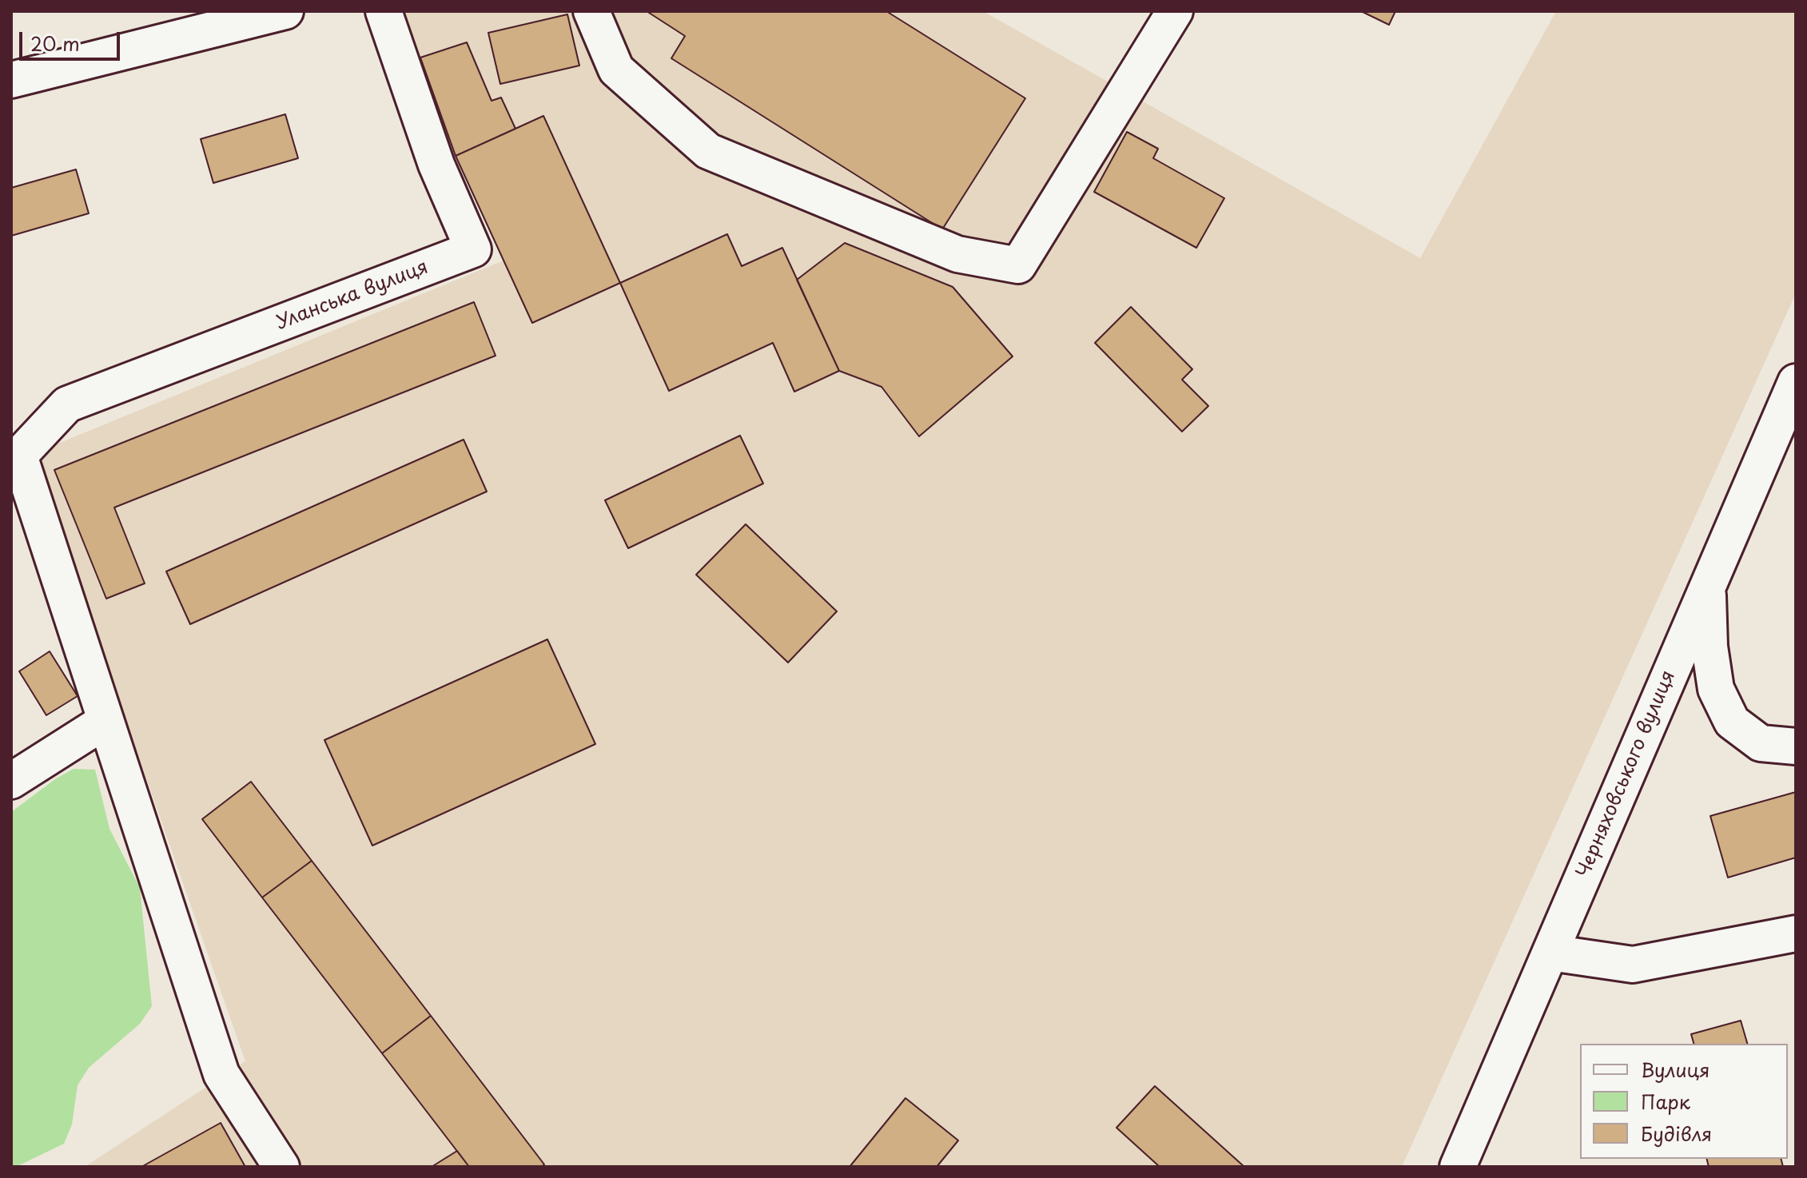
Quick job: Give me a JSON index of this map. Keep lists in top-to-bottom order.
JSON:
{
  "streets": {
    "street": ["Уланська вулиця", "Черняховського вулиця"]
  },
  "legend": ["Вулиця", "Парк", "Будівля"],
  "scale_bar": "20 m"
}
